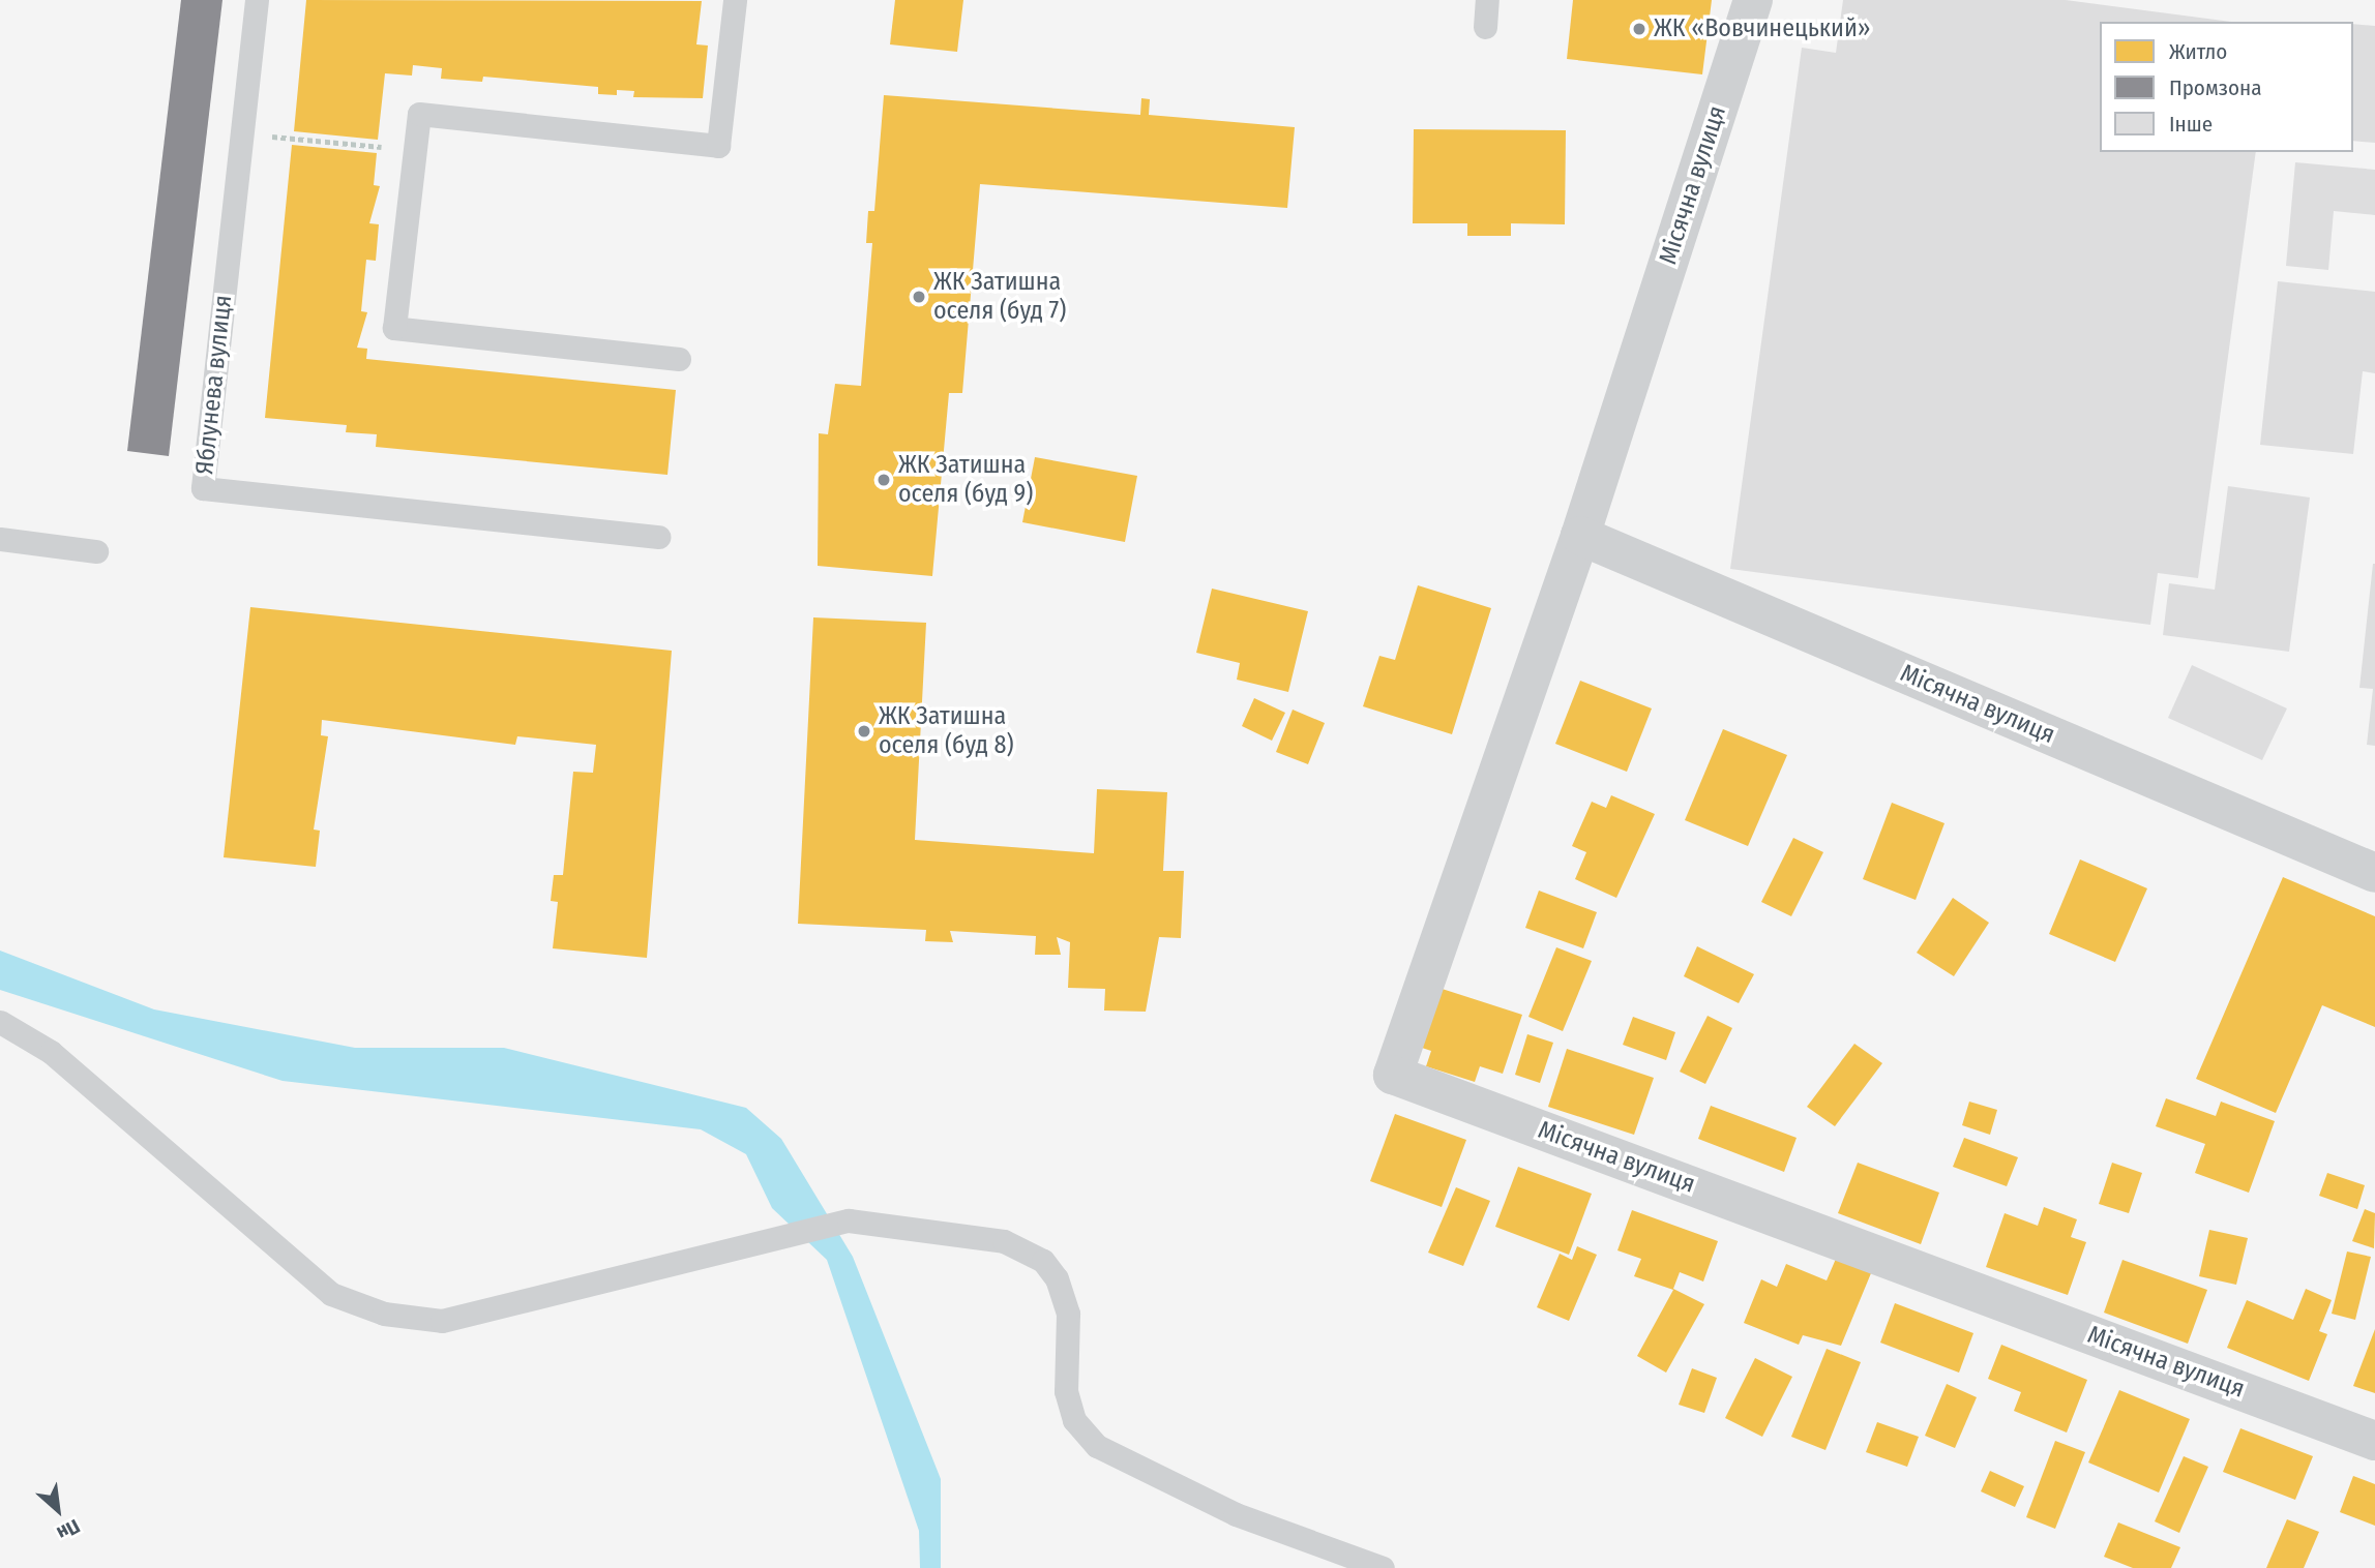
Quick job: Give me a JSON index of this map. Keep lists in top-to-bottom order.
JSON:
{
  "streets": {
    "street": ["Місячна вулиця"],
    "lane": ["Яблунева вулиця"]
  },
  "places": [
    "ЖК «Вовчинецький»",
    "ЖК Затишна оселя (буд 7)",
    "ЖК Затишна оселя (буд 9)",
    "ЖК Затишна оселя (буд 8)"
  ],
  "legend": ["Житло", "Промзона", "Інше"],
  "north": "bottom right"
}
